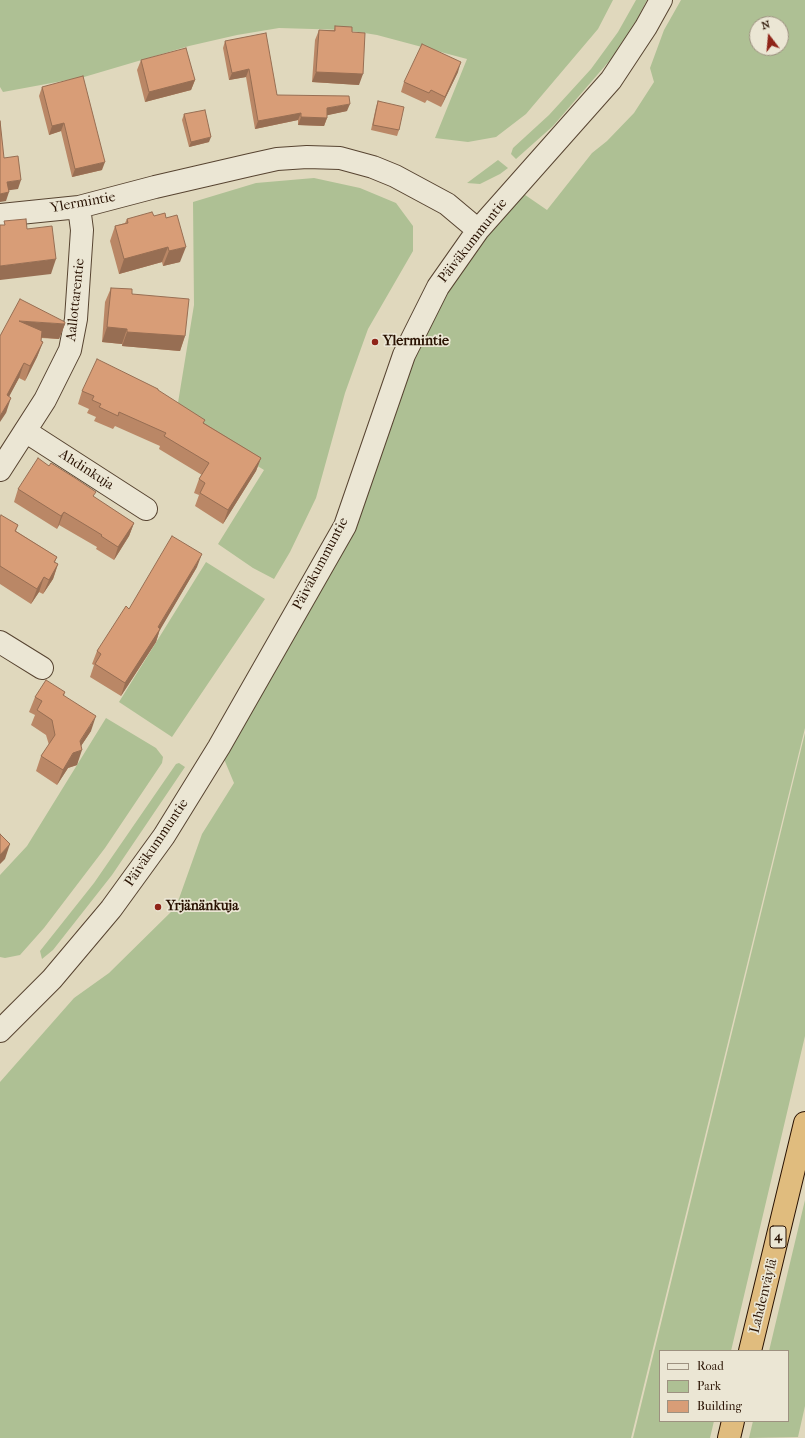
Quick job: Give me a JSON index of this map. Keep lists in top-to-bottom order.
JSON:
{
  "streets": {
    "highway": ["4", "Lahdenväylä"],
    "street": [
      "Ylermintie",
      "Päiväkummuntie",
      "Aallottarentie",
      "Ahdinkuja"
    ]
  },
  "crossings": [
    ["Ylermintie", "Päiväkummuntie"],
    ["Ylermintie", "Aallottarentie"],
    ["Aallottarentie", "Ahdinkuja"]
  ],
  "places": ["Ylermintie", "Yrjänänkuja"],
  "legend": ["Road", "Park", "Building"],
  "north": "top"
}
